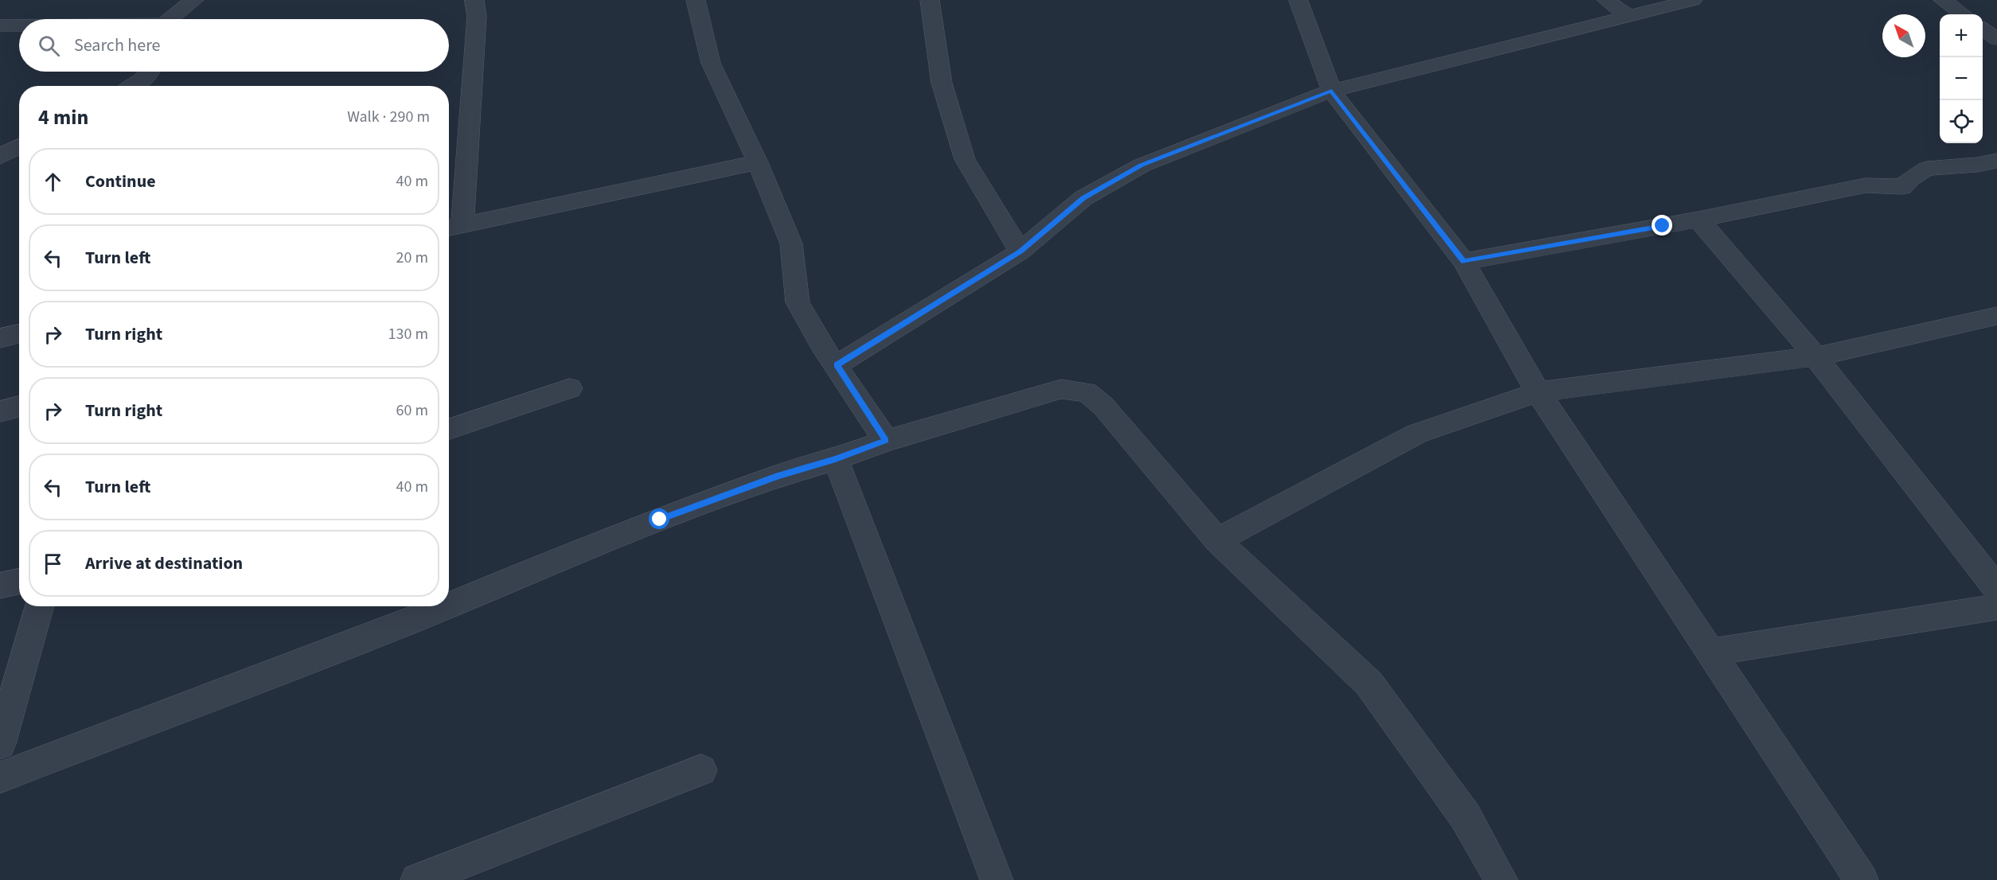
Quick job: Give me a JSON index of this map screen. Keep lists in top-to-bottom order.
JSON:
{
  "north": "top left",
  "page": {
    "map_buttons": ["+", "−"],
    "search": "Search here",
    "heading": ["4 min", "Walk · 290 m"],
    "list": [
      ["Continue", "40 m"],
      ["Turn left", "20 m"],
      ["Turn right", "130 m"],
      ["Turn right", "60 m"],
      ["Turn left", "40 m"],
      "Arrive at destination"
    ]
  }
}
